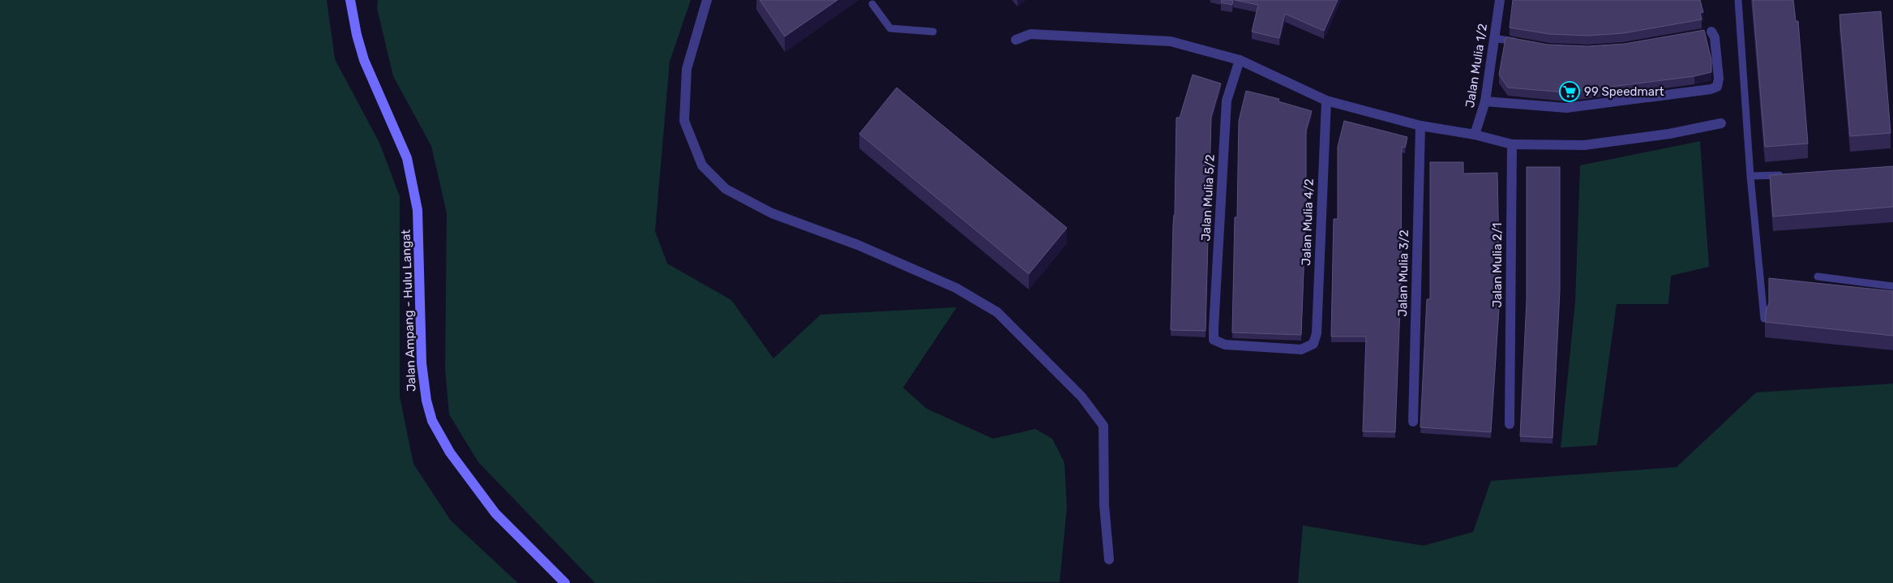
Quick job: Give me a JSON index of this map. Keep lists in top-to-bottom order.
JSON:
{
  "streets": {
    "street": [
      "Jalan Mulia 1/2",
      "Jalan Mulia 5/2",
      "Jalan Mulia 4/2",
      "Jalan Mulia 2/1",
      "Jalan Mulia 3/2",
      "Jalan Ampang - Hulu Langat"
    ]
  },
  "crossings": [
    ["Jalan Mulia 5/2", "Jalan Mulia 4/2"]
  ],
  "places": {
    "supermarket": ["99 Speedmart"]
  }
}
